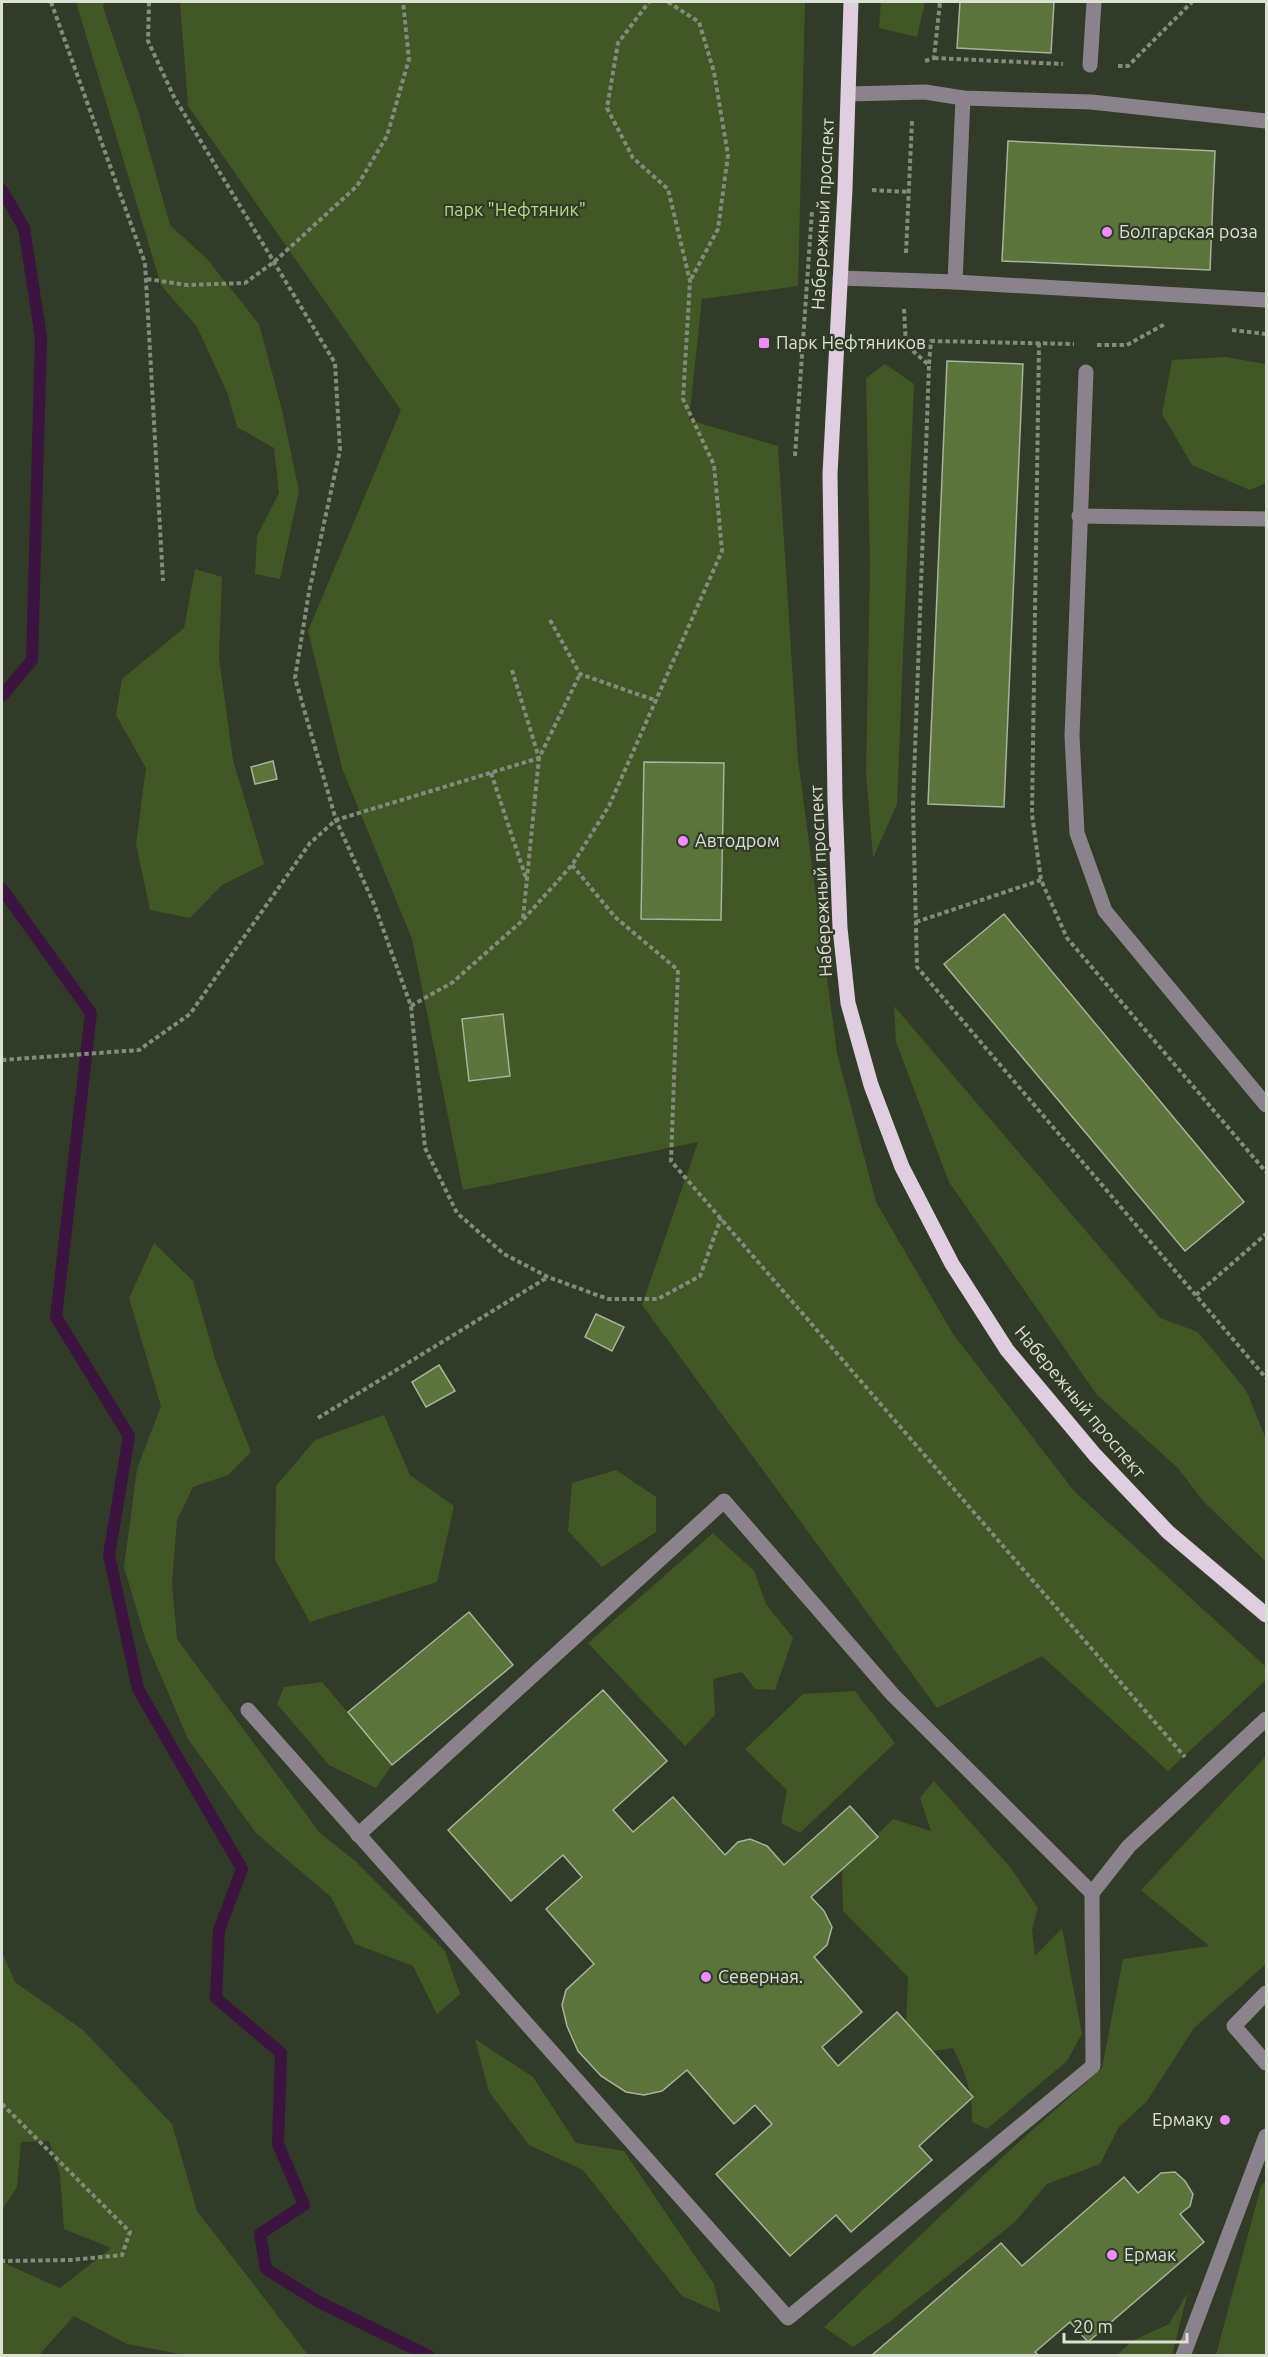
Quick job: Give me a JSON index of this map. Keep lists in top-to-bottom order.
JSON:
{
  "streets": {
    "main road": ["Набережный проспект"]
  },
  "parks": ["парк \"Нефтяник\""],
  "places": {
    "other": [
      "Болгарская роза",
      "Автодром",
      "Северная.",
      "Ермаку",
      "Ермак"
    ],
    "transit": ["Парк Нефтяников"]
  },
  "scale_bar": "20 m"
}
